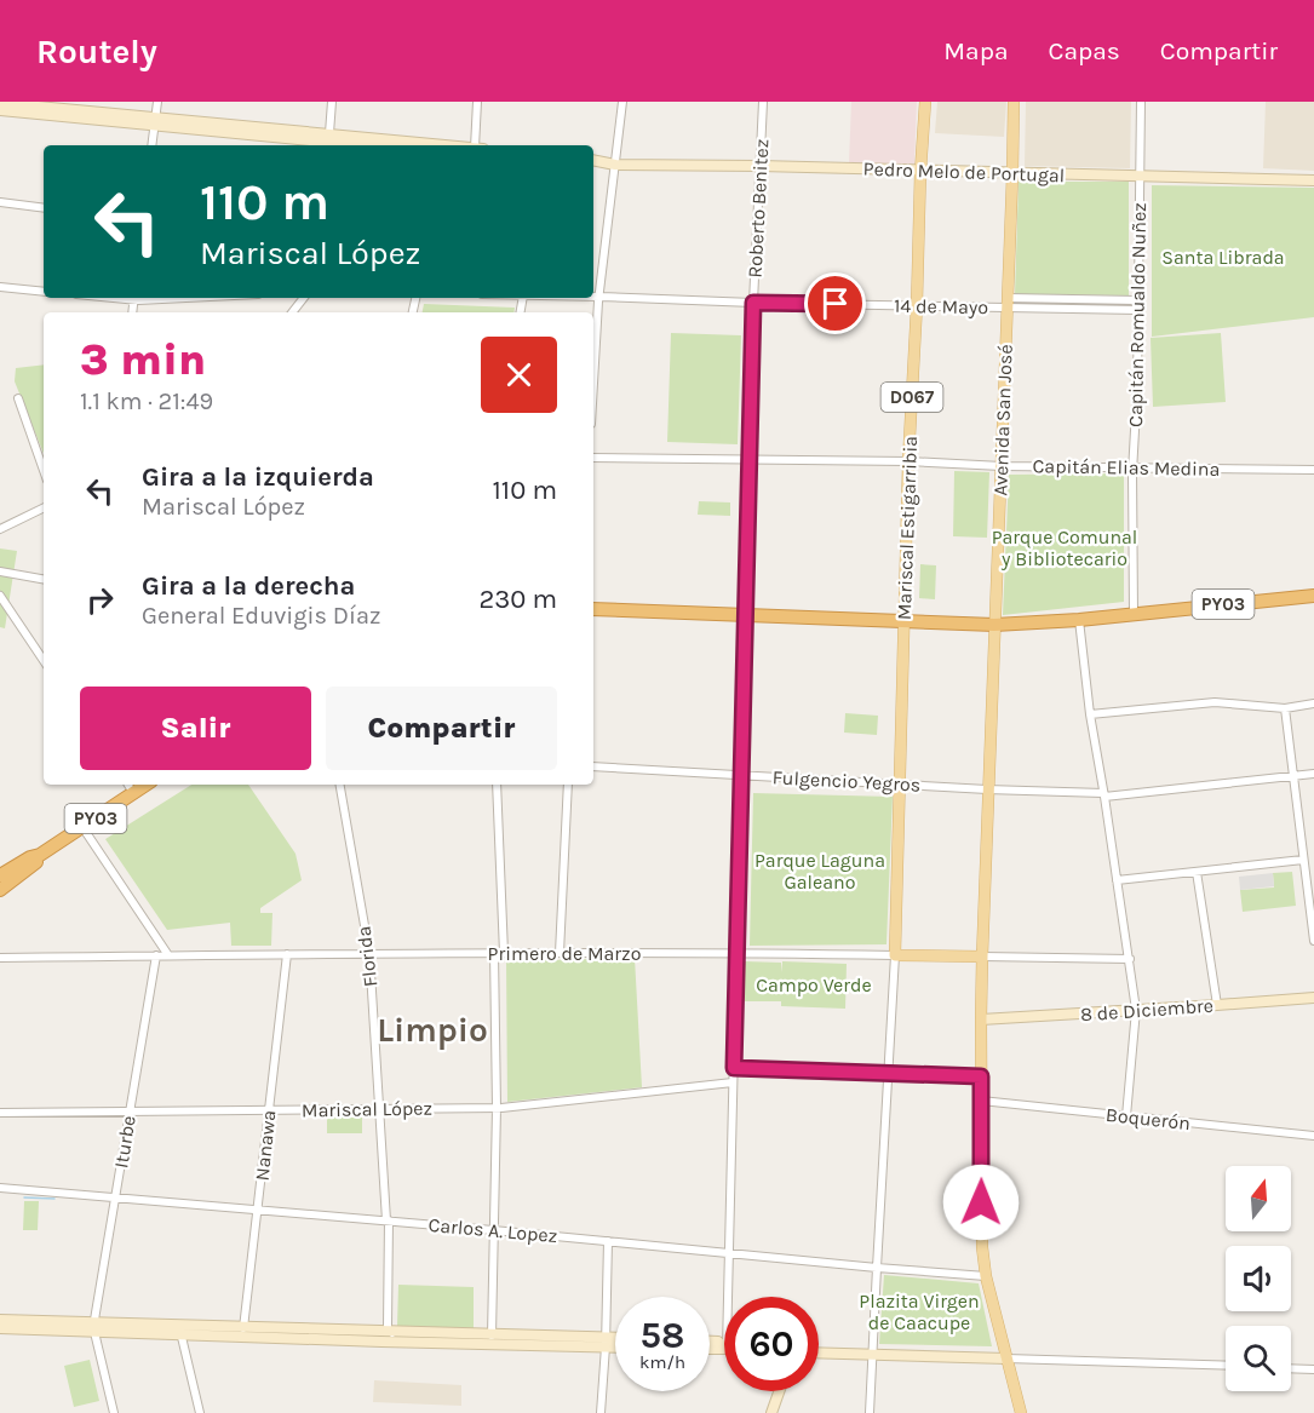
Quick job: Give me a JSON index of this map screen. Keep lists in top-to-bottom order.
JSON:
{
  "streets": {
    "highway": ["PY03"],
    "main road": [
      "D067",
      "Avenida San José",
      "Mariscal Estigarribia",
      "Primero de Marzo"
    ],
    "street": [
      "Pedro Melo de Portugal",
      "Roberto Benitez",
      "14 de Mayo",
      "Capitán Romualdo Nuñez",
      "Capitán Elias Medina",
      "Fulgencio Yegros",
      "Florida",
      "8 de Diciembre",
      "Mariscal López",
      "Boquerón",
      "Iturbe",
      "Nanawa",
      "Carlos A. Lopez"
    ]
  },
  "crossings": [
    ["Pedro Melo de Portugal", "Roberto Benitez"],
    ["Pedro Melo de Portugal", "Capitán Romualdo Nuñez"],
    ["Pedro Melo de Portugal", "Avenida San José"],
    ["Pedro Melo de Portugal", "Mariscal Estigarribia"],
    ["Roberto Benitez", "14 de Mayo"],
    ["Roberto Benitez", "Capitán Elias Medina"],
    ["Roberto Benitez", "PY03"],
    ["Roberto Benitez", "Fulgencio Yegros"],
    ["Roberto Benitez", "Primero de Marzo"],
    ["Roberto Benitez", "Mariscal López"],
    ["Roberto Benitez", "Carlos A. Lopez"],
    ["14 de Mayo", "Capitán Romualdo Nuñez"],
    ["14 de Mayo", "Avenida San José"],
    ["14 de Mayo", "Mariscal Estigarribia"],
    ["Capitán Romualdo Nuñez", "Capitán Elias Medina"],
    ["Capitán Romualdo Nuñez", "PY03"],
    ["Avenida San José", "Capitán Elias Medina"],
    ["Avenida San José", "PY03"],
    ["Avenida San José", "Fulgencio Yegros"],
    ["Avenida San José", "Primero de Marzo"],
    ["Avenida San José", "8 de Diciembre"],
    ["Avenida San José", "Boquerón"],
    ["Avenida San José", "Carlos A. Lopez"],
    ["Capitán Elias Medina", "Mariscal Estigarribia"],
    ["Mariscal Estigarribia", "PY03"],
    ["Mariscal Estigarribia", "Fulgencio Yegros"],
    ["Mariscal Estigarribia", "Primero de Marzo"],
    ["Primero de Marzo", "Florida"],
    ["Primero de Marzo", "Iturbe"],
    ["Primero de Marzo", "Nanawa"],
    ["Florida", "Mariscal López"],
    ["Florida", "Carlos A. Lopez"],
    ["Mariscal López", "Iturbe"],
    ["Mariscal López", "Nanawa"],
    ["Iturbe", "Carlos A. Lopez"],
    ["Nanawa", "Carlos A. Lopez"]
  ],
  "districts": ["Limpio"],
  "parks": [
    "Santa Librada",
    "Parque Comunal y Bibliotecario",
    "Parque Laguna Galeano",
    "Campo Verde",
    "Plazita Virgen de Caacupe"
  ],
  "north": "top",
  "page": {
    "header": "Routely",
    "nav": ["Mapa", "Capas", "Compartir"],
    "turn": ["110 m", "Mariscal López"],
    "heading": ["3 min", "1.1 km · 21:49"],
    "list": [
      {
        "name": "Gira a la izquierda",
        "note": "Mariscal López",
        "value": "110 m"
      },
      {
        "name": "Gira a la derecha",
        "note": "General Eduvigis Díaz",
        "value": "230 m"
      }
    ],
    "buttons": ["Salir", "Compartir"],
    "speed": "58 km/h",
    "limit": "60"
  }
}
